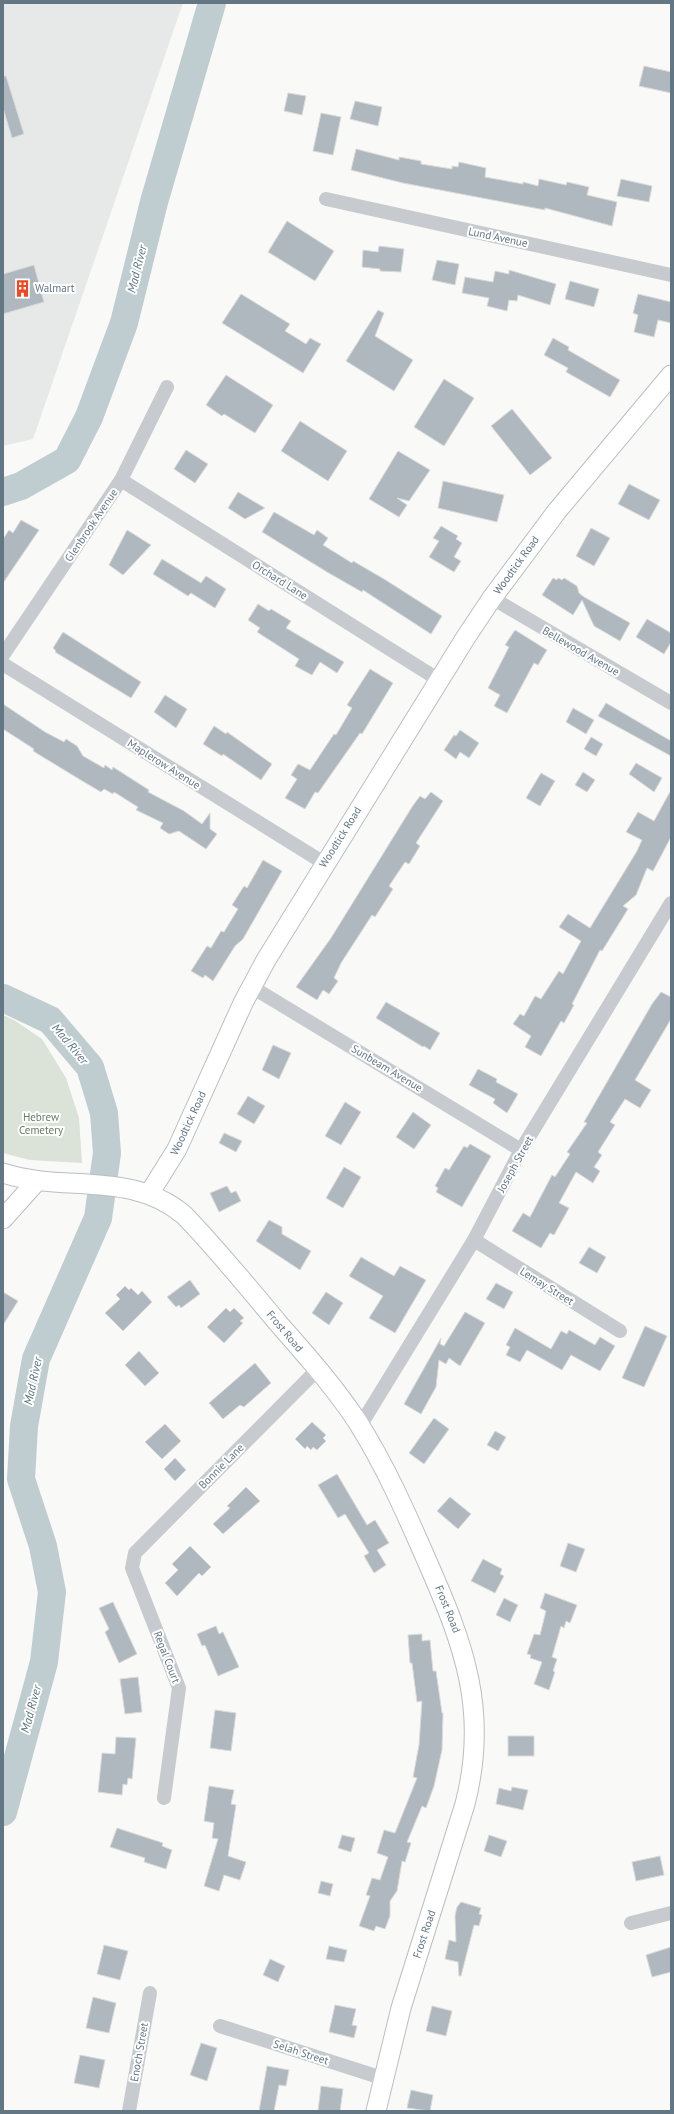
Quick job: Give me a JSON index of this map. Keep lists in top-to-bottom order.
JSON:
{
  "streets": {
    "main road": ["Woodtick Road", "Frost Road"],
    "street": [
      "Lund Avenue",
      "Glenbrook Avenue",
      "Orchard Lane",
      "Bellewood Avenue",
      "Maplerow Avenue",
      "Sunbeam Avenue",
      "Joseph Street",
      "Lemay Street",
      "Bonnie Lane",
      "Regal Court",
      "Enoch Street",
      "Selah Street"
    ]
  },
  "crossings": [
    ["Glenbrook Avenue", "Orchard Lane"],
    ["Woodtick Road", "Orchard Lane"],
    ["Woodtick Road", "Bellewood Avenue"],
    ["Woodtick Road", "Maplerow Avenue"],
    ["Woodtick Road", "Sunbeam Avenue"],
    ["Woodtick Road", "Frost Road"],
    ["Sunbeam Avenue", "Joseph Street"],
    ["Joseph Street", "Lemay Street"],
    ["Joseph Street", "Frost Road"],
    ["Frost Road", "Bonnie Lane"],
    ["Frost Road", "Selah Street"],
    ["Bonnie Lane", "Regal Court"]
  ],
  "water": ["Mad River"],
  "parks": ["Hebrew Cemetery"],
  "places": {
    "building": ["Walmart"]
  }
}
